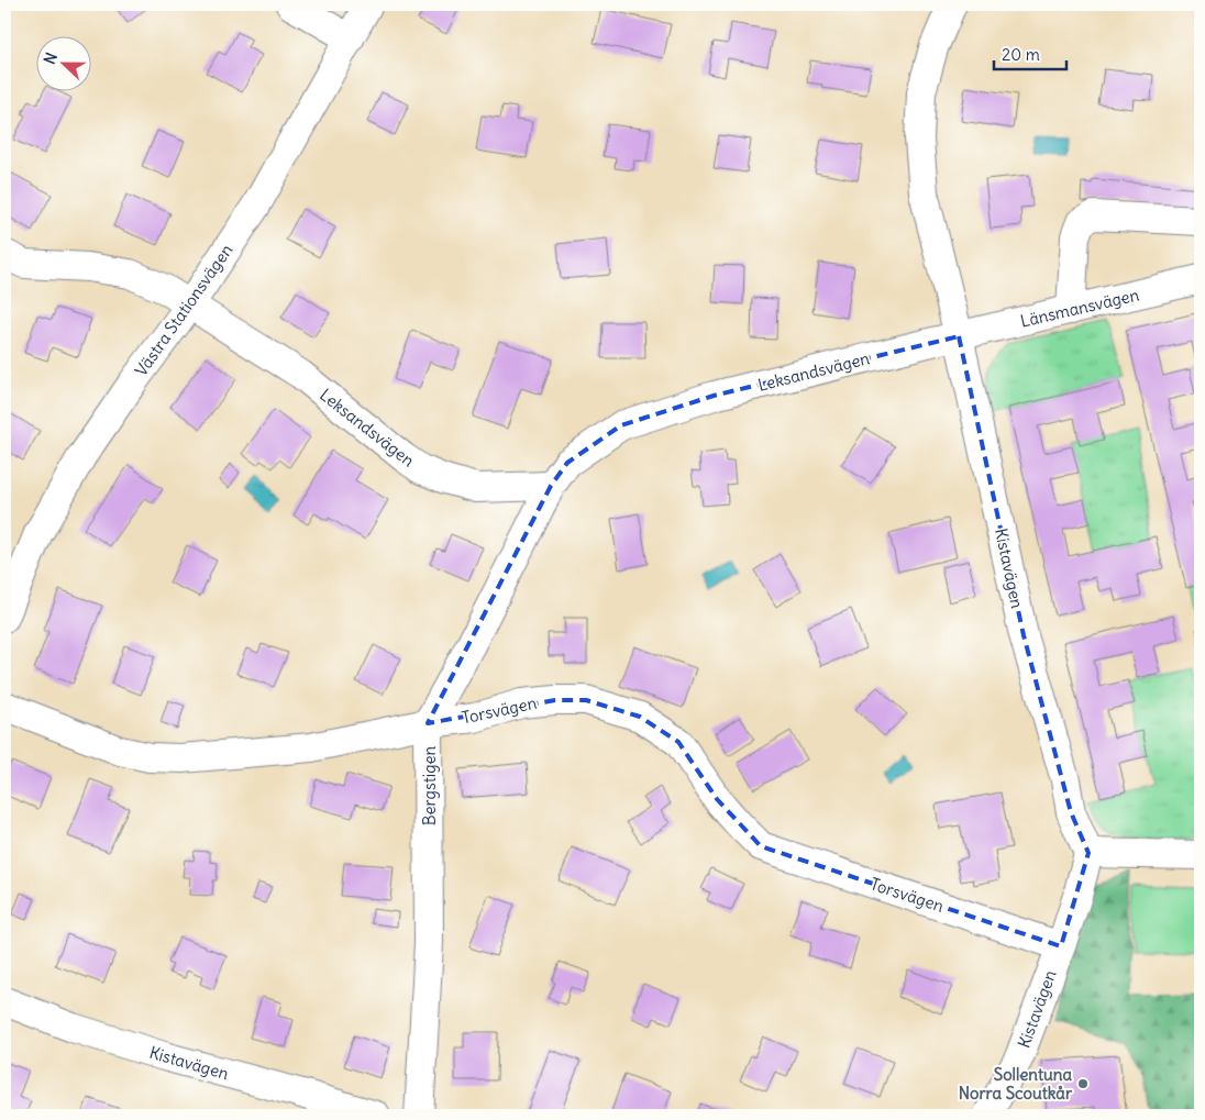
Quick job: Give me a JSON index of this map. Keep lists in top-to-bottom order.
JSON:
{
  "streets": {
    "street": [
      "Länsmansvägen",
      "Västra Stationsvägen",
      "Leksandsvägen",
      "Kistavägen",
      "Torsvägen",
      "Bergstigen"
    ]
  },
  "crossings": [
    ["Länsmansvägen", "Leksandsvägen"],
    ["Länsmansvägen", "Kistavägen"],
    ["Västra Stationsvägen", "Leksandsvägen"],
    ["Leksandsvägen", "Kistavägen"],
    ["Leksandsvägen", "Bergstigen"],
    ["Kistavägen", "Torsvägen"],
    ["Torsvägen", "Bergstigen"]
  ],
  "places": ["Sollentuna Norra Scoutkår"],
  "scale_bar": "20 m",
  "north": "left"
}
